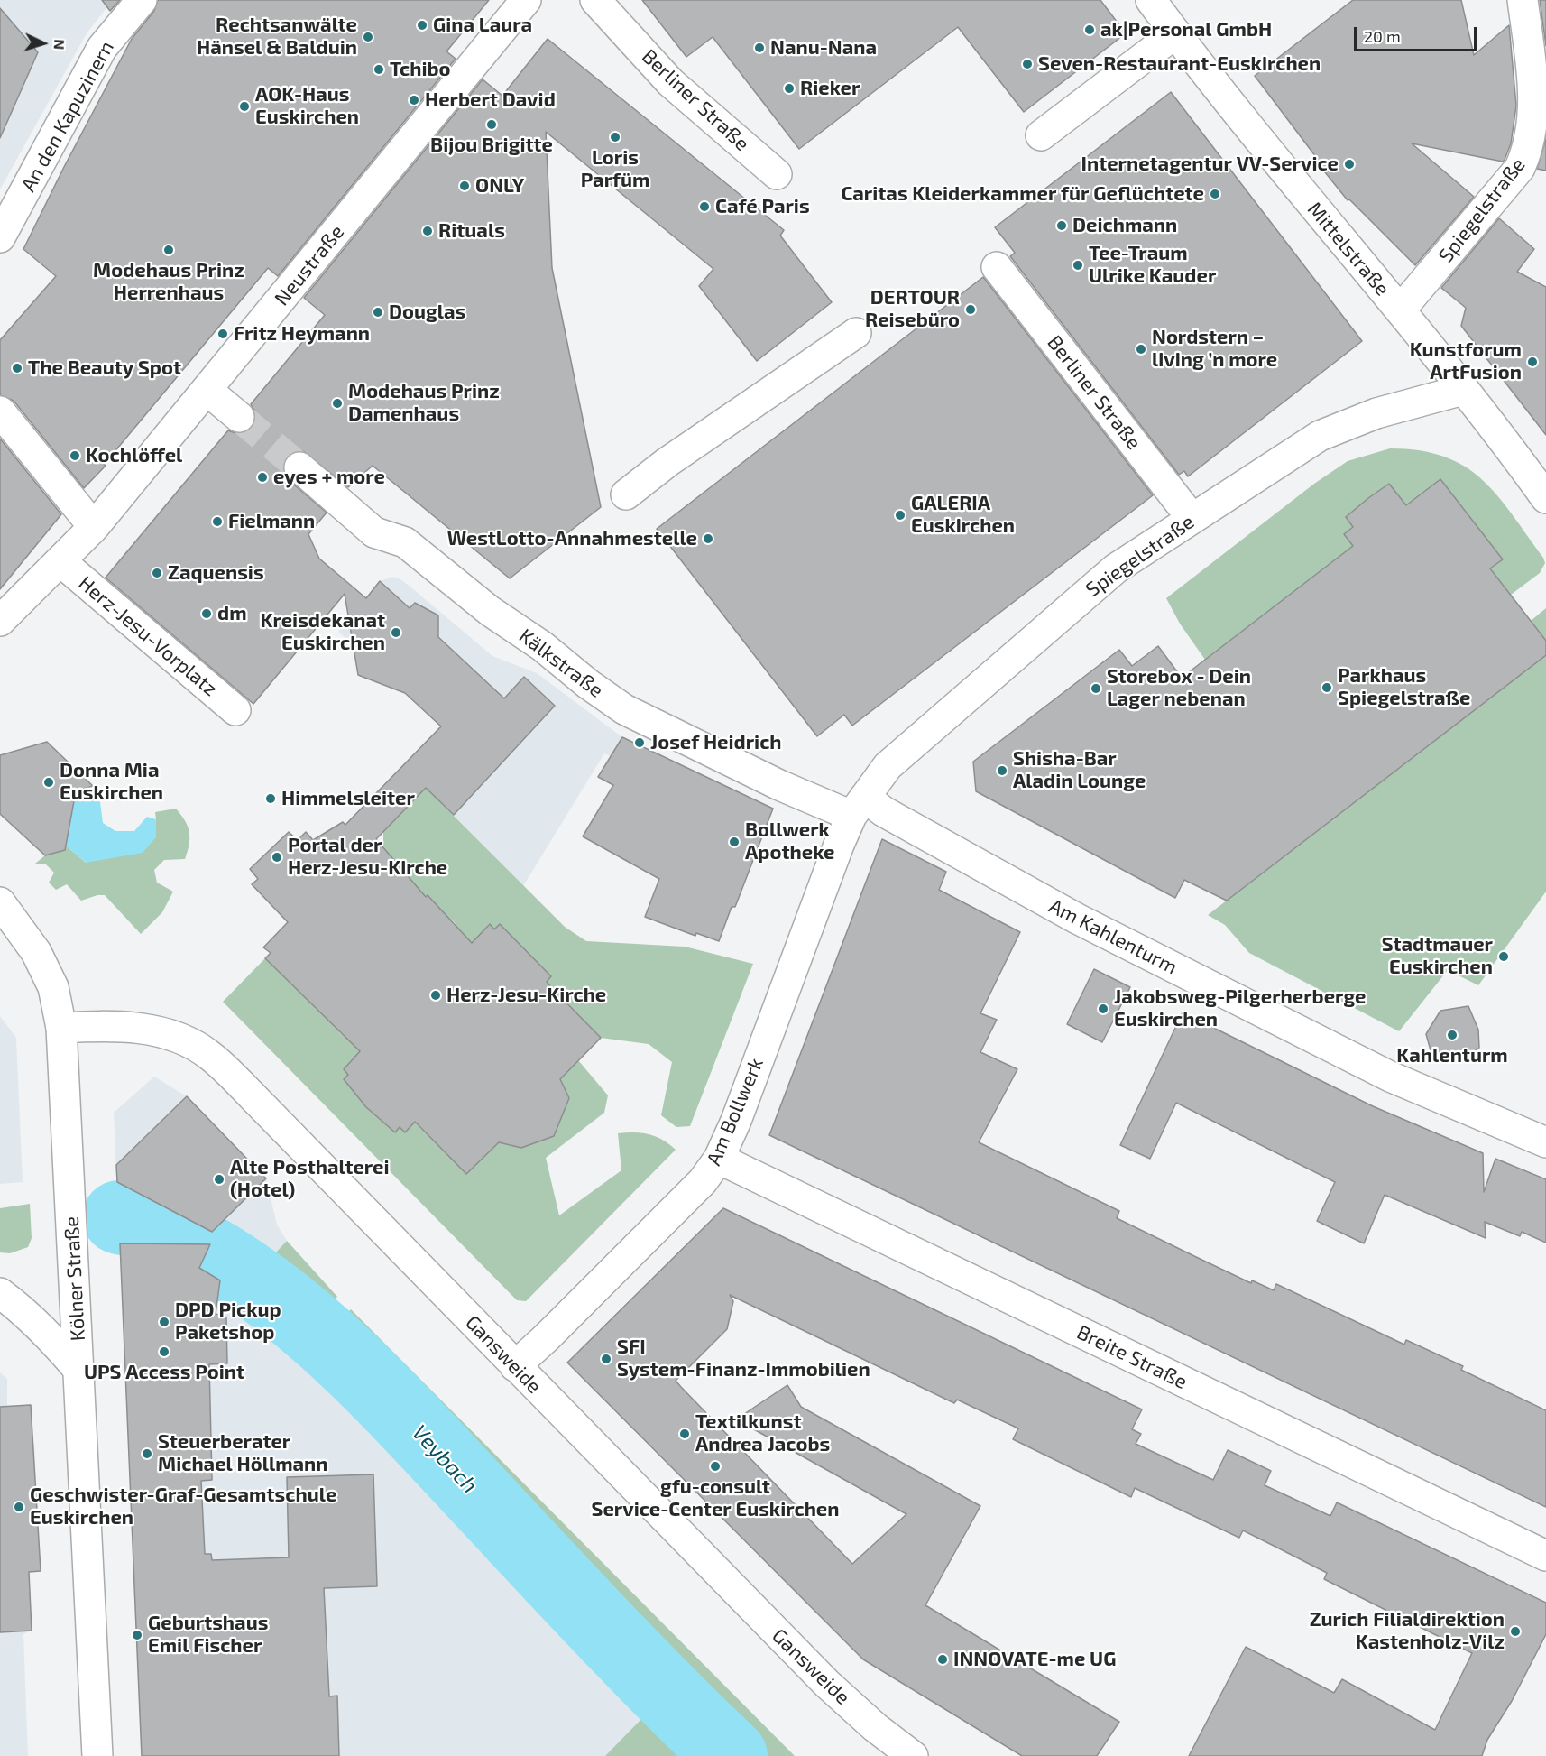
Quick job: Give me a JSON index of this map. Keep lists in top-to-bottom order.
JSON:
{
  "streets": {
    "street": [
      "Berliner Straße",
      "An den Kapuzinern",
      "Spiegelstraße",
      "Mittelstraße",
      "Neustraße",
      "Herz-Jesu-Vorplatz",
      "Kälkstraße",
      "Am Kahlenturm",
      "Am Bollwerk",
      "Kölner Straße",
      "Gansweide",
      "Breite Straße"
    ]
  },
  "crossings": [
    ["Berliner Straße", "Spiegelstraße"],
    ["Spiegelstraße", "Mittelstraße"],
    ["Spiegelstraße", "Kälkstraße"],
    ["Spiegelstraße", "Am Kahlenturm"],
    ["Spiegelstraße", "Am Bollwerk"],
    ["Neustraße", "Herz-Jesu-Vorplatz"],
    ["Kälkstraße", "Am Kahlenturm"],
    ["Kälkstraße", "Am Bollwerk"],
    ["Am Kahlenturm", "Am Bollwerk"],
    ["Am Bollwerk", "Gansweide"],
    ["Am Bollwerk", "Breite Straße"],
    ["Kölner Straße", "Gansweide"]
  ],
  "water": ["Veybach"],
  "places": [
    "Gina Laura",
    "ak|Personal GmbH",
    "Rechtsanwälte Hänsel & Balduin",
    "Nanu-Nana",
    "Seven-Restaurant-Euskirchen",
    "Tchibo",
    "Rieker",
    "Herbert David",
    "AOK-Haus Euskirchen",
    "Bijou Brigitte",
    "Loris Parfüm",
    "Internetagentur VV-Service",
    "ONLY",
    "Caritas Kleiderkammer für Geflüchtete",
    "Café Paris",
    "Deichmann",
    "Rituals",
    "Modehaus Prinz Herrenhaus",
    "Tee-Traum Ulrike Kauder",
    "DERTOUR Reisebüro",
    "Douglas",
    "Fritz Heymann",
    "Nordstern – living ’n more",
    "Kunstforum ArtFusion",
    "The Beauty Spot",
    "Modehaus Prinz Damenhaus",
    "Kochlöffel",
    "eyes + more",
    "GALERIA Euskirchen",
    "Fielmann",
    "WestLotto-Annahmestelle",
    "Zaquensis",
    "dm",
    "Kreisdekanat Euskirchen",
    "Parkhaus Spiegelstraße",
    "Storebox - Dein Lager nebenan",
    "Josef Heidrich",
    "Shisha-Bar Aladin Lounge",
    "Donna Mia Euskirchen",
    "Himmelsleiter",
    "Bollwerk Apotheke",
    "Portal der Herz-Jesu-Kirche",
    "Stadtmauer Euskirchen",
    "Herz-Jesu-Kirche",
    "Jakobsweg-Pilgerherberge Euskirchen",
    "Kahlenturm",
    "Alte Posthalterei (Hotel)",
    "DPD Pickup Paketshop",
    "UPS Access Point",
    "SFI System-Finanz-Immobilien",
    "Textilkunst Andrea Jacobs",
    "Steuerberater Michael Höllmann",
    "gfu-consult Service-Center Euskirchen",
    "Geschwister-Graf-Gesamtschule Euskirchen",
    "Zurich Filialdirektion Kastenholz-Vilz",
    "Geburtshaus Emil Fischer",
    "INNOVATE-me UG"
  ],
  "scale_bar": "20 m",
  "north": "right"
}
